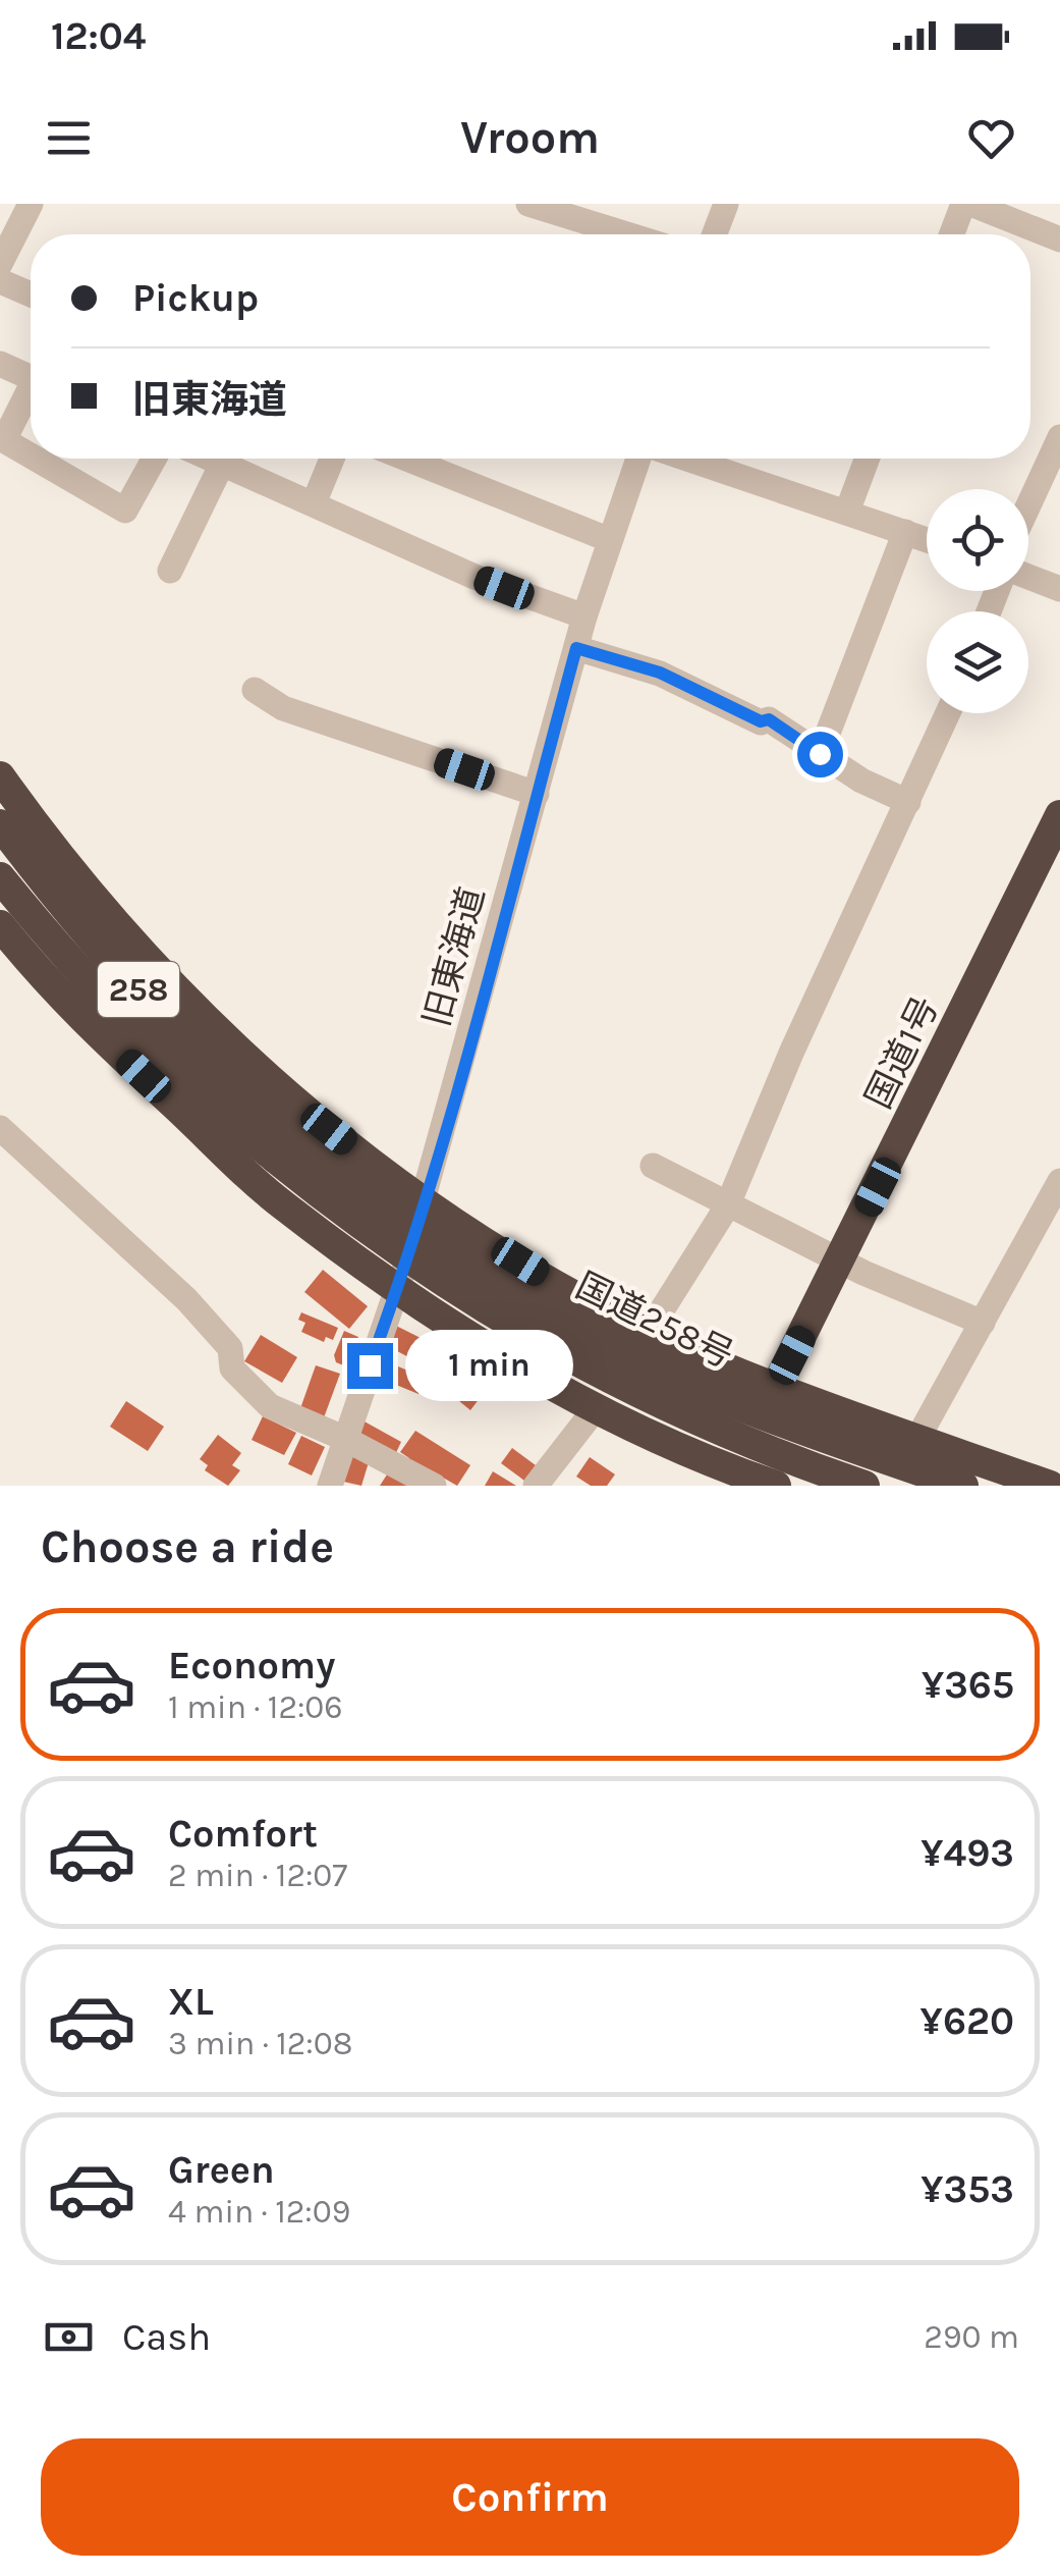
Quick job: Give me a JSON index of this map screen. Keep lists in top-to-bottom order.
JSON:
{
  "streets": {
    "highway": ["258", "国道1号", "国道258号"],
    "street": ["旧東海道"]
  },
  "page": {
    "status": "12:04",
    "header": "Vroom",
    "banner": ["Pickup", "旧東海道"],
    "bubble": "1 min",
    "heading": "Choose a ride",
    "list": [
      {
        "name": "Economy",
        "note": "1 min · 12:06",
        "value": "¥365"
      },
      {
        "name": "Comfort",
        "note": "2 min · 12:07",
        "value": "¥493"
      },
      {
        "name": "XL",
        "note": "3 min · 12:08",
        "value": "¥620"
      },
      {
        "name": "Green",
        "note": "4 min · 12:09",
        "value": "¥353"
      }
    ],
    "pay": ["Cash", "290 m"],
    "buttons": "Confirm"
  }
}
